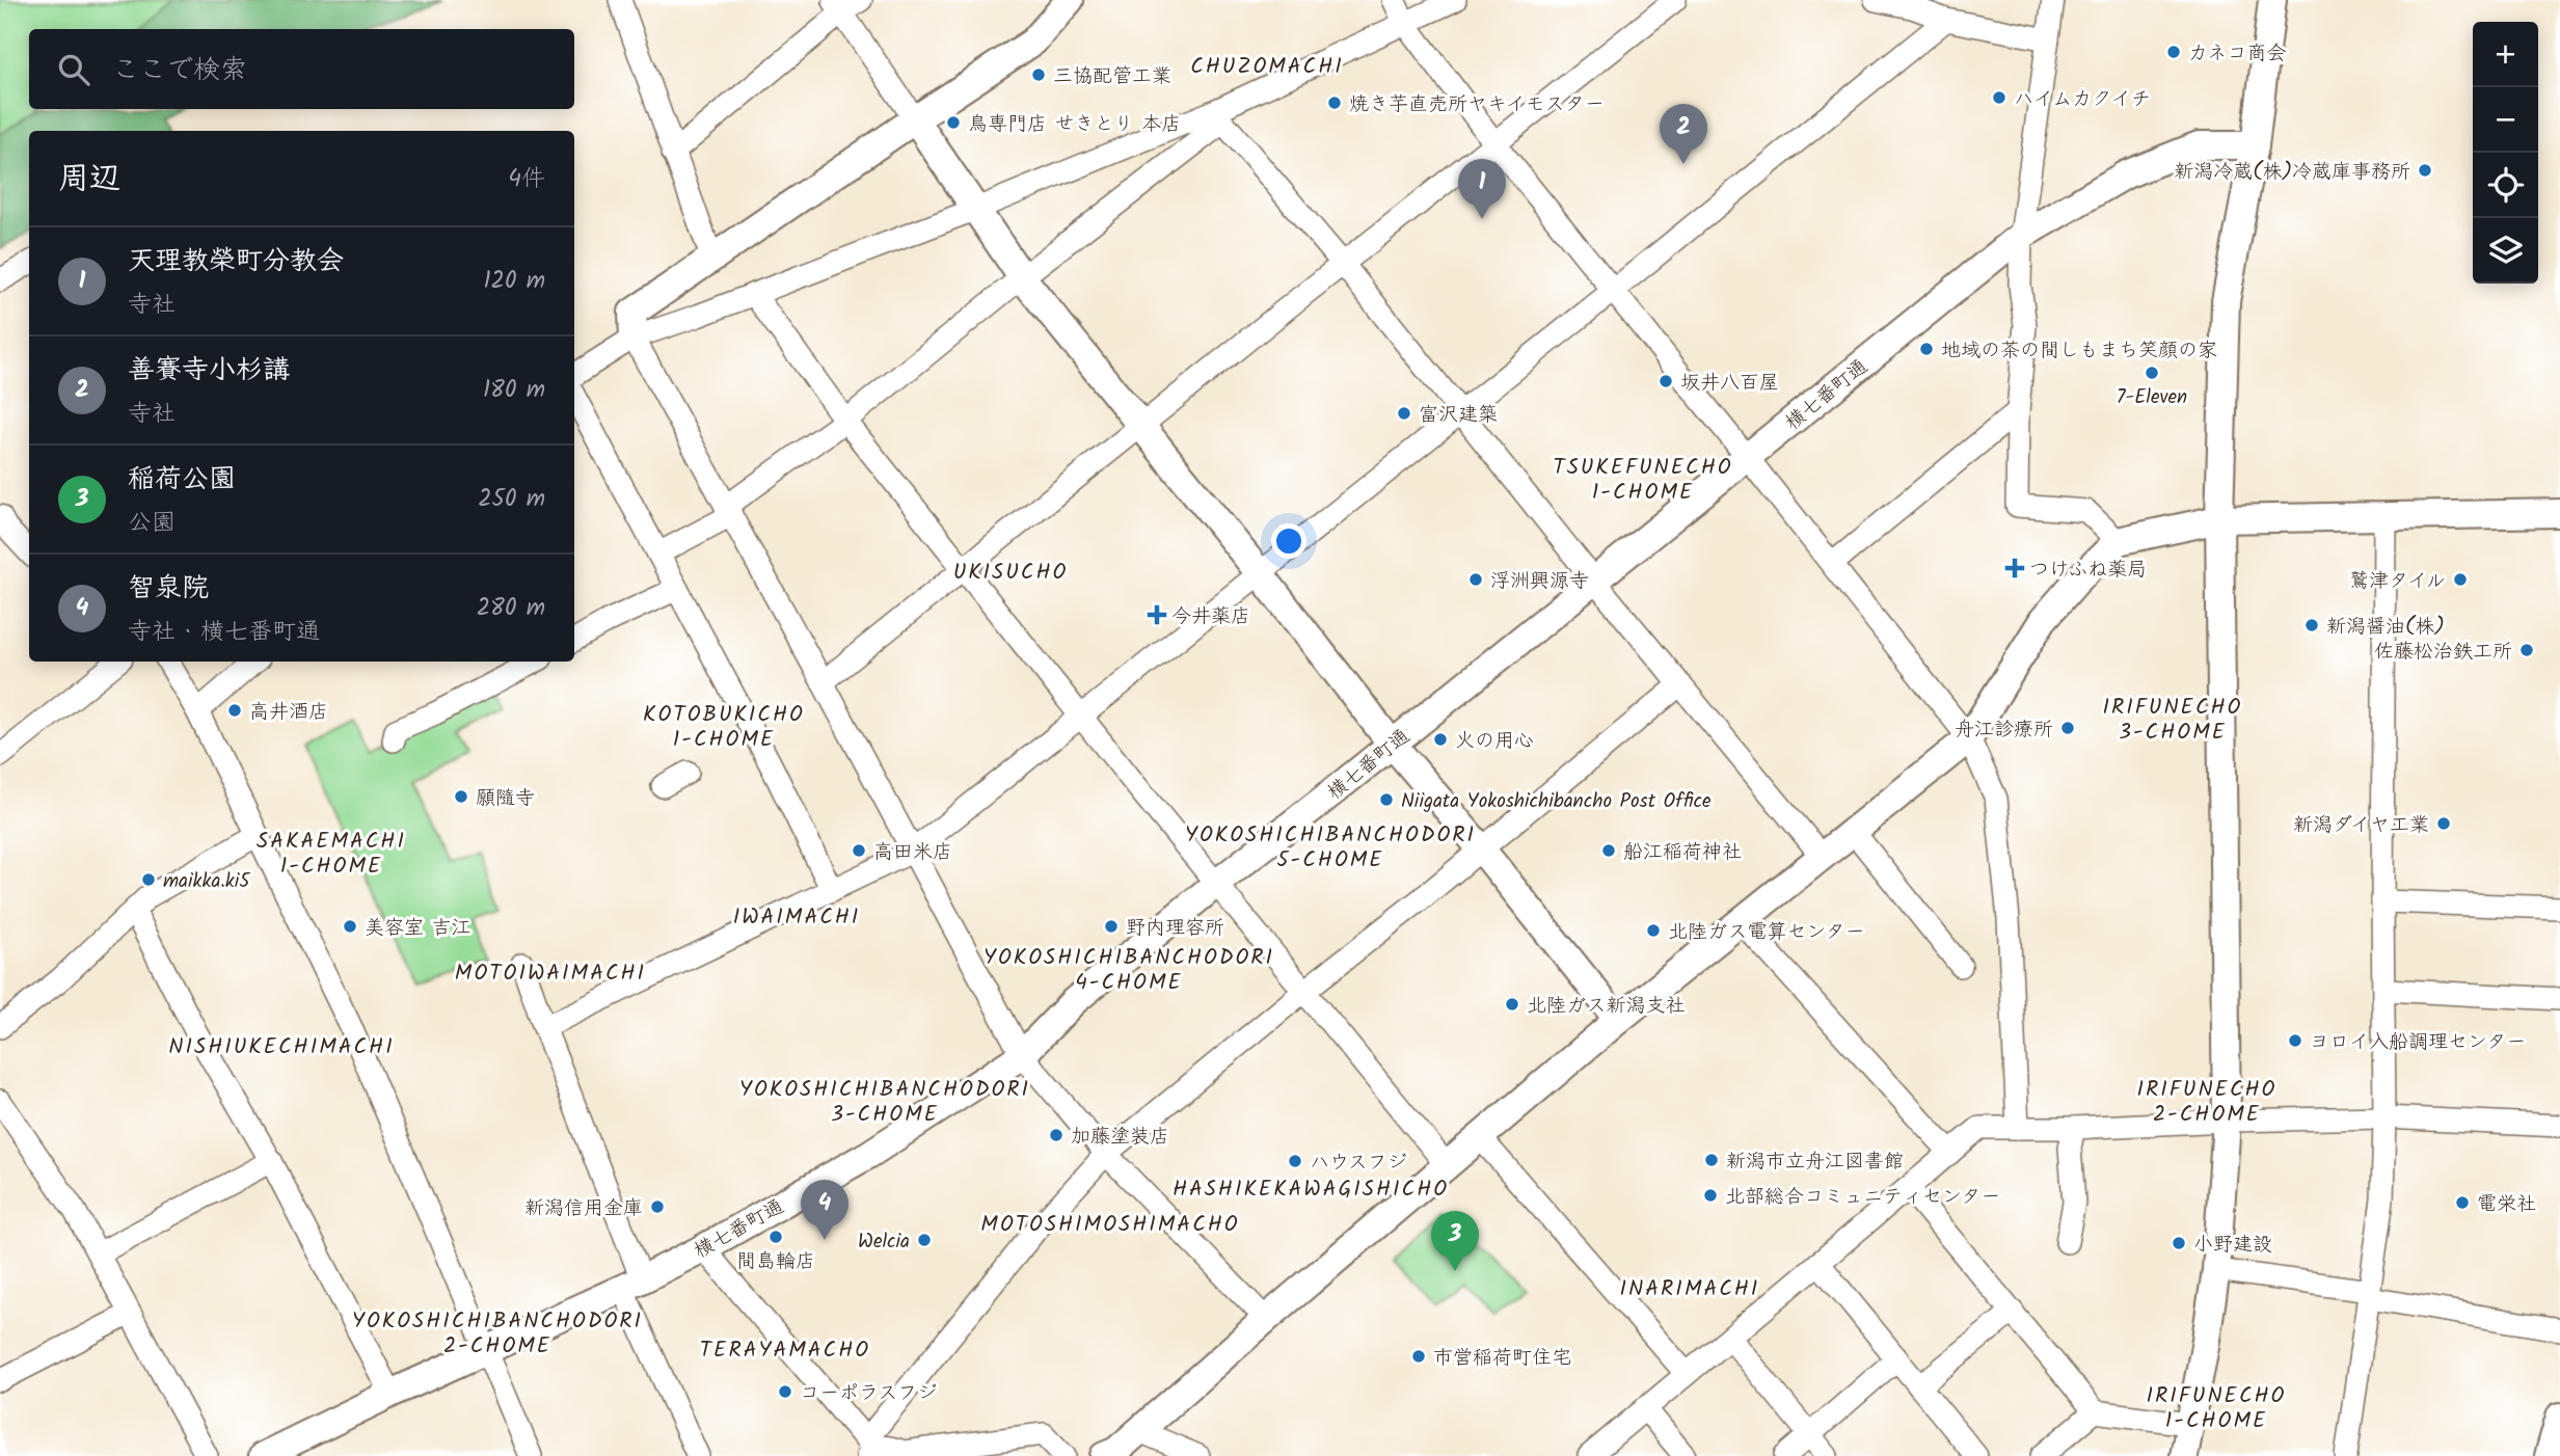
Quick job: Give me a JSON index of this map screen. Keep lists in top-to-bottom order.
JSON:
{
  "streets": {
    "street": ["横七番町通"]
  },
  "districts": [
    "CHUZOMACHI",
    "TSUKEFUNECHO 1-CHOME",
    "UKISUCHO",
    "IRIFUNECHO 3-CHOME",
    "KOTOBUKICHO 1-CHOME",
    "YOKOSHICHIBANCHODORI 5-CHOME",
    "SAKAEMACHI 1-CHOME",
    "IWAIMACHI",
    "YOKOSHICHIBANCHODORI 4-CHOME",
    "MOTOIWAIMACHI",
    "NISHIUKECHIMACHI",
    "YOKOSHICHIBANCHODORI 3-CHOME",
    "IRIFUNECHO 2-CHOME",
    "HASHIKEKAWAGISHICHO",
    "MOTOSHIMOSHIMACHO",
    "INARIMACHI",
    "YOKOSHICHIBANCHODORI 2-CHOME",
    "TERAYAMACHO",
    "IRIFUNECHO 1-CHOME"
  ],
  "places": {
    "other": [
      "カネコ商会",
      "三協配管工業",
      "ハイムカクイチ",
      "焼き芋直売所ヤキイモスター",
      "鳥専門店 せきとり 本店",
      "新潟冷蔵(株)冷蔵庫事務所",
      "地域の茶の間しもまち笑顔の家",
      "7-Eleven",
      "坂井八百屋",
      "富沢建築",
      "浮洲興源寺",
      "鷲津タイル",
      "新潟醤油(株)",
      "佐藤松治鉄工所",
      "高井酒店",
      "舟江診療所",
      "火の用心",
      "願隨寺",
      "Niigata Yokoshichibancho Post Office",
      "新潟ダイヤ工業",
      "高田米店",
      "船江稲荷神社",
      "maikka.ki5",
      "美容室 吉江",
      "野内理容所",
      "北陸ガス電算センター",
      "北陸ガス新潟支社",
      "ヨロイ入船調理センター",
      "加藤塗装店",
      "新潟市立舟江図書館",
      "ハウスフジ",
      "北部総合コミュニティセンター",
      "電栄社",
      "新潟信用金庫",
      "間島輪店",
      "Welcia",
      "小野建設",
      "市営稲荷町住宅",
      "コーポラスフジ"
    ],
    "health": ["つけふね薬局", "今井薬店"]
  },
  "page": {
    "map_buttons": ["+", "−"],
    "search": "ここで検索",
    "pins": [
      "2",
      "1",
      "4",
      "3"
    ],
    "heading": ["周辺", "4件"],
    "list": [
      {
        "mark": "1",
        "name": "天理教榮町分教会",
        "note": "寺社",
        "value": "120 m"
      },
      {
        "mark": "2",
        "name": "善賽寺小杉講",
        "note": "寺社",
        "value": "180 m"
      },
      {
        "mark": "3",
        "name": "稲荷公園",
        "note": "公園",
        "value": "250 m"
      },
      {
        "mark": "4",
        "name": "智泉院",
        "note": "寺社 · 横七番町通",
        "value": "280 m"
      }
    ]
  }
}
